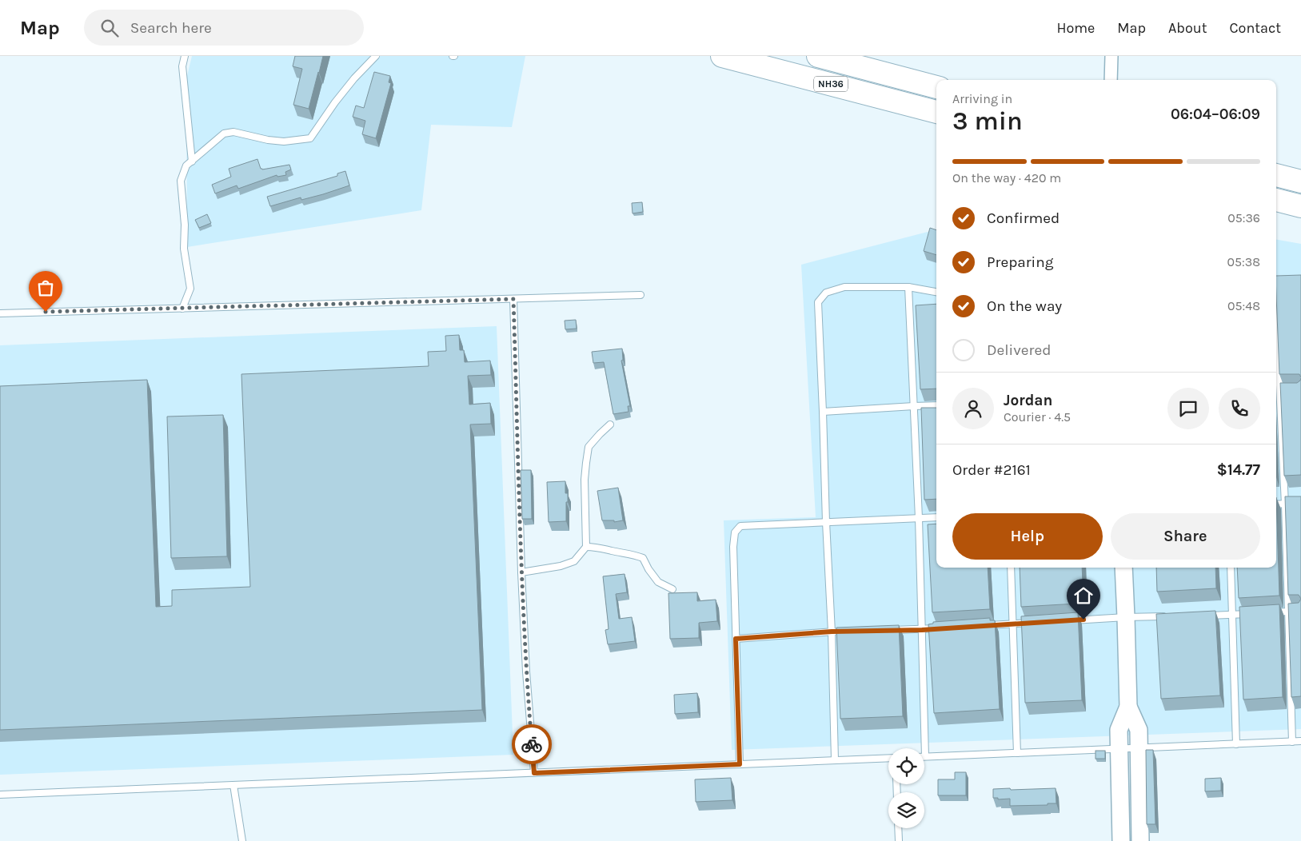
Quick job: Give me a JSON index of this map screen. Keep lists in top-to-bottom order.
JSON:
{
  "streets": {
    "highway": ["NH36"]
  },
  "page": {
    "header": "Map",
    "search": "Search here",
    "nav": [
      "Home",
      "Map",
      "About",
      "Contact"
    ],
    "heading": ["3 min", "Arriving in", "06:04–06:09"],
    "panel": [
      "Jordan",
      "Courier · 4.5",
      "Order #2161",
      "$14.77"
    ],
    "bar": "On the way · 420 m",
    "list": [
      ["Confirmed", "05:36"],
      ["Preparing", "05:38"],
      ["On the way", "05:48"],
      "Delivered"
    ],
    "buttons": ["Help", "Share"]
  }
}
